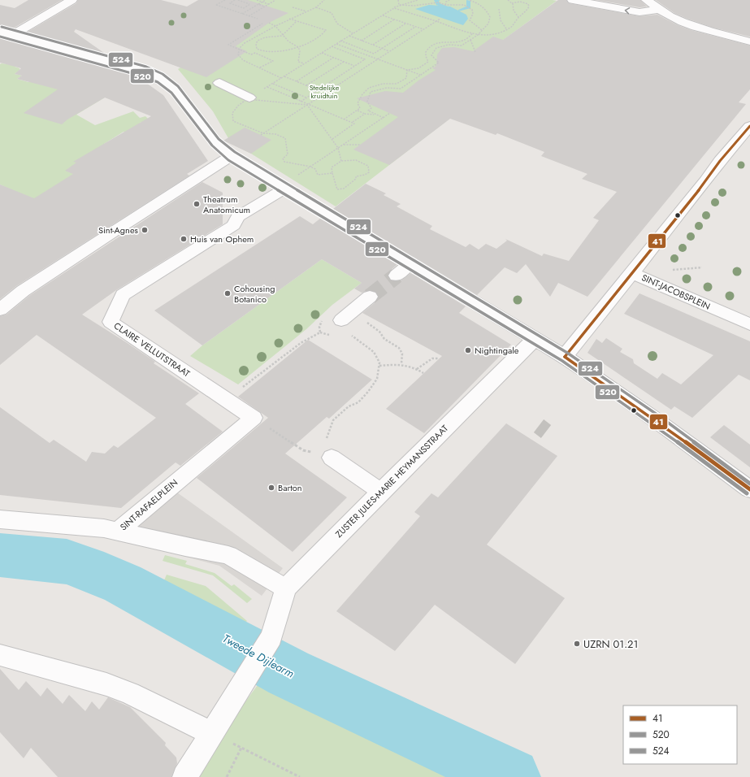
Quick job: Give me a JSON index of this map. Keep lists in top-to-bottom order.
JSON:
{
  "streets": {
    "street": [
      "SINT-JACOBSPLEIN",
      "CLAIRE VELLUTSTRAAT",
      "ZUSTER JULES-MARIE HEYMANSSTRAAT",
      "SINT-RAFAELPLEIN"
    ]
  },
  "crossings": [
    ["CLAIRE VELLUTSTRAAT", "SINT-RAFAELPLEIN"]
  ],
  "water": ["Tweede Dijlearm"],
  "parks": ["Stedelijke kruidtuin"],
  "places": [
    "Theatrum Anatomicum",
    "Sint-Agnes",
    "Huis van Ophem",
    "Cohousing Botanico",
    "Nightingale",
    "Barton",
    "UZRN 01.21"
  ],
  "lines": ["transit line 524", "transit line 520", "transit line 41"],
  "legend": ["41", "520", "524"]
}
